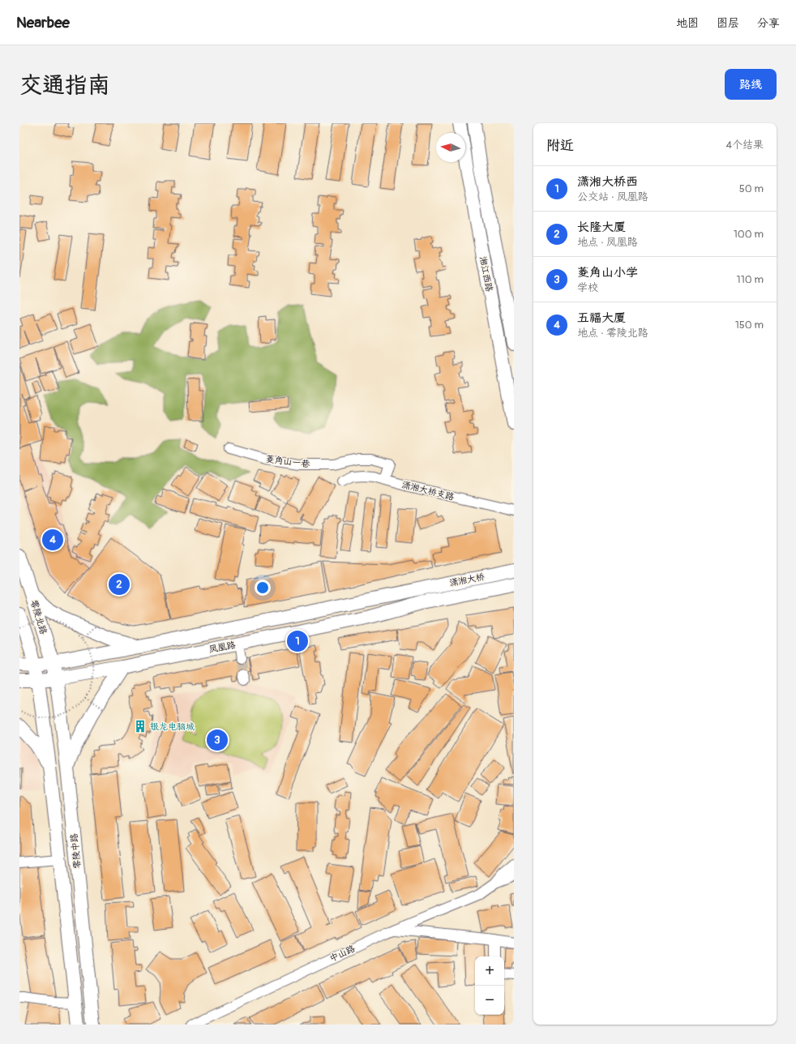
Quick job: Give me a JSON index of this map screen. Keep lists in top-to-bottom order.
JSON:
{
  "streets": {
    "main road": [
      "湘江西路",
      "潇湘大桥",
      "零陵北路",
      "凤凰路",
      "零陵中路"
    ],
    "street": ["菱角山一巷", "潇湘大桥支路", "中山路"]
  },
  "crossings": [
    ["菱角山一巷", "潇湘大桥支路"],
    ["潇湘大桥", "凤凰路"],
    ["零陵北路", "凤凰路"],
    ["零陵北路", "零陵中路"],
    ["凤凰路", "零陵中路"]
  ],
  "places": {
    "building": ["银龙电脑城"]
  },
  "north": "left",
  "page": {
    "header": "Nearbee",
    "nav": ["地图", "图层", "分享"],
    "title": "交通指南",
    "buttons": "路线",
    "heading": ["附近", "4个结果"],
    "list": [
      {
        "mark": "1",
        "name": "潇湘大桥西",
        "note": "公交站 · 凤凰路",
        "value": "50 m"
      },
      {
        "mark": "2",
        "name": "长隆大厦",
        "note": "地点 · 凤凰路",
        "value": "100 m"
      },
      {
        "mark": "3",
        "name": "菱角山小学",
        "note": "学校",
        "value": "110 m"
      },
      {
        "mark": "4",
        "name": "五福大厦",
        "note": "地点 · 零陵北路",
        "value": "150 m"
      }
    ],
    "pins": [
      "4",
      "2",
      "1",
      "3"
    ],
    "map_buttons": ["+", "−"]
  }
}
